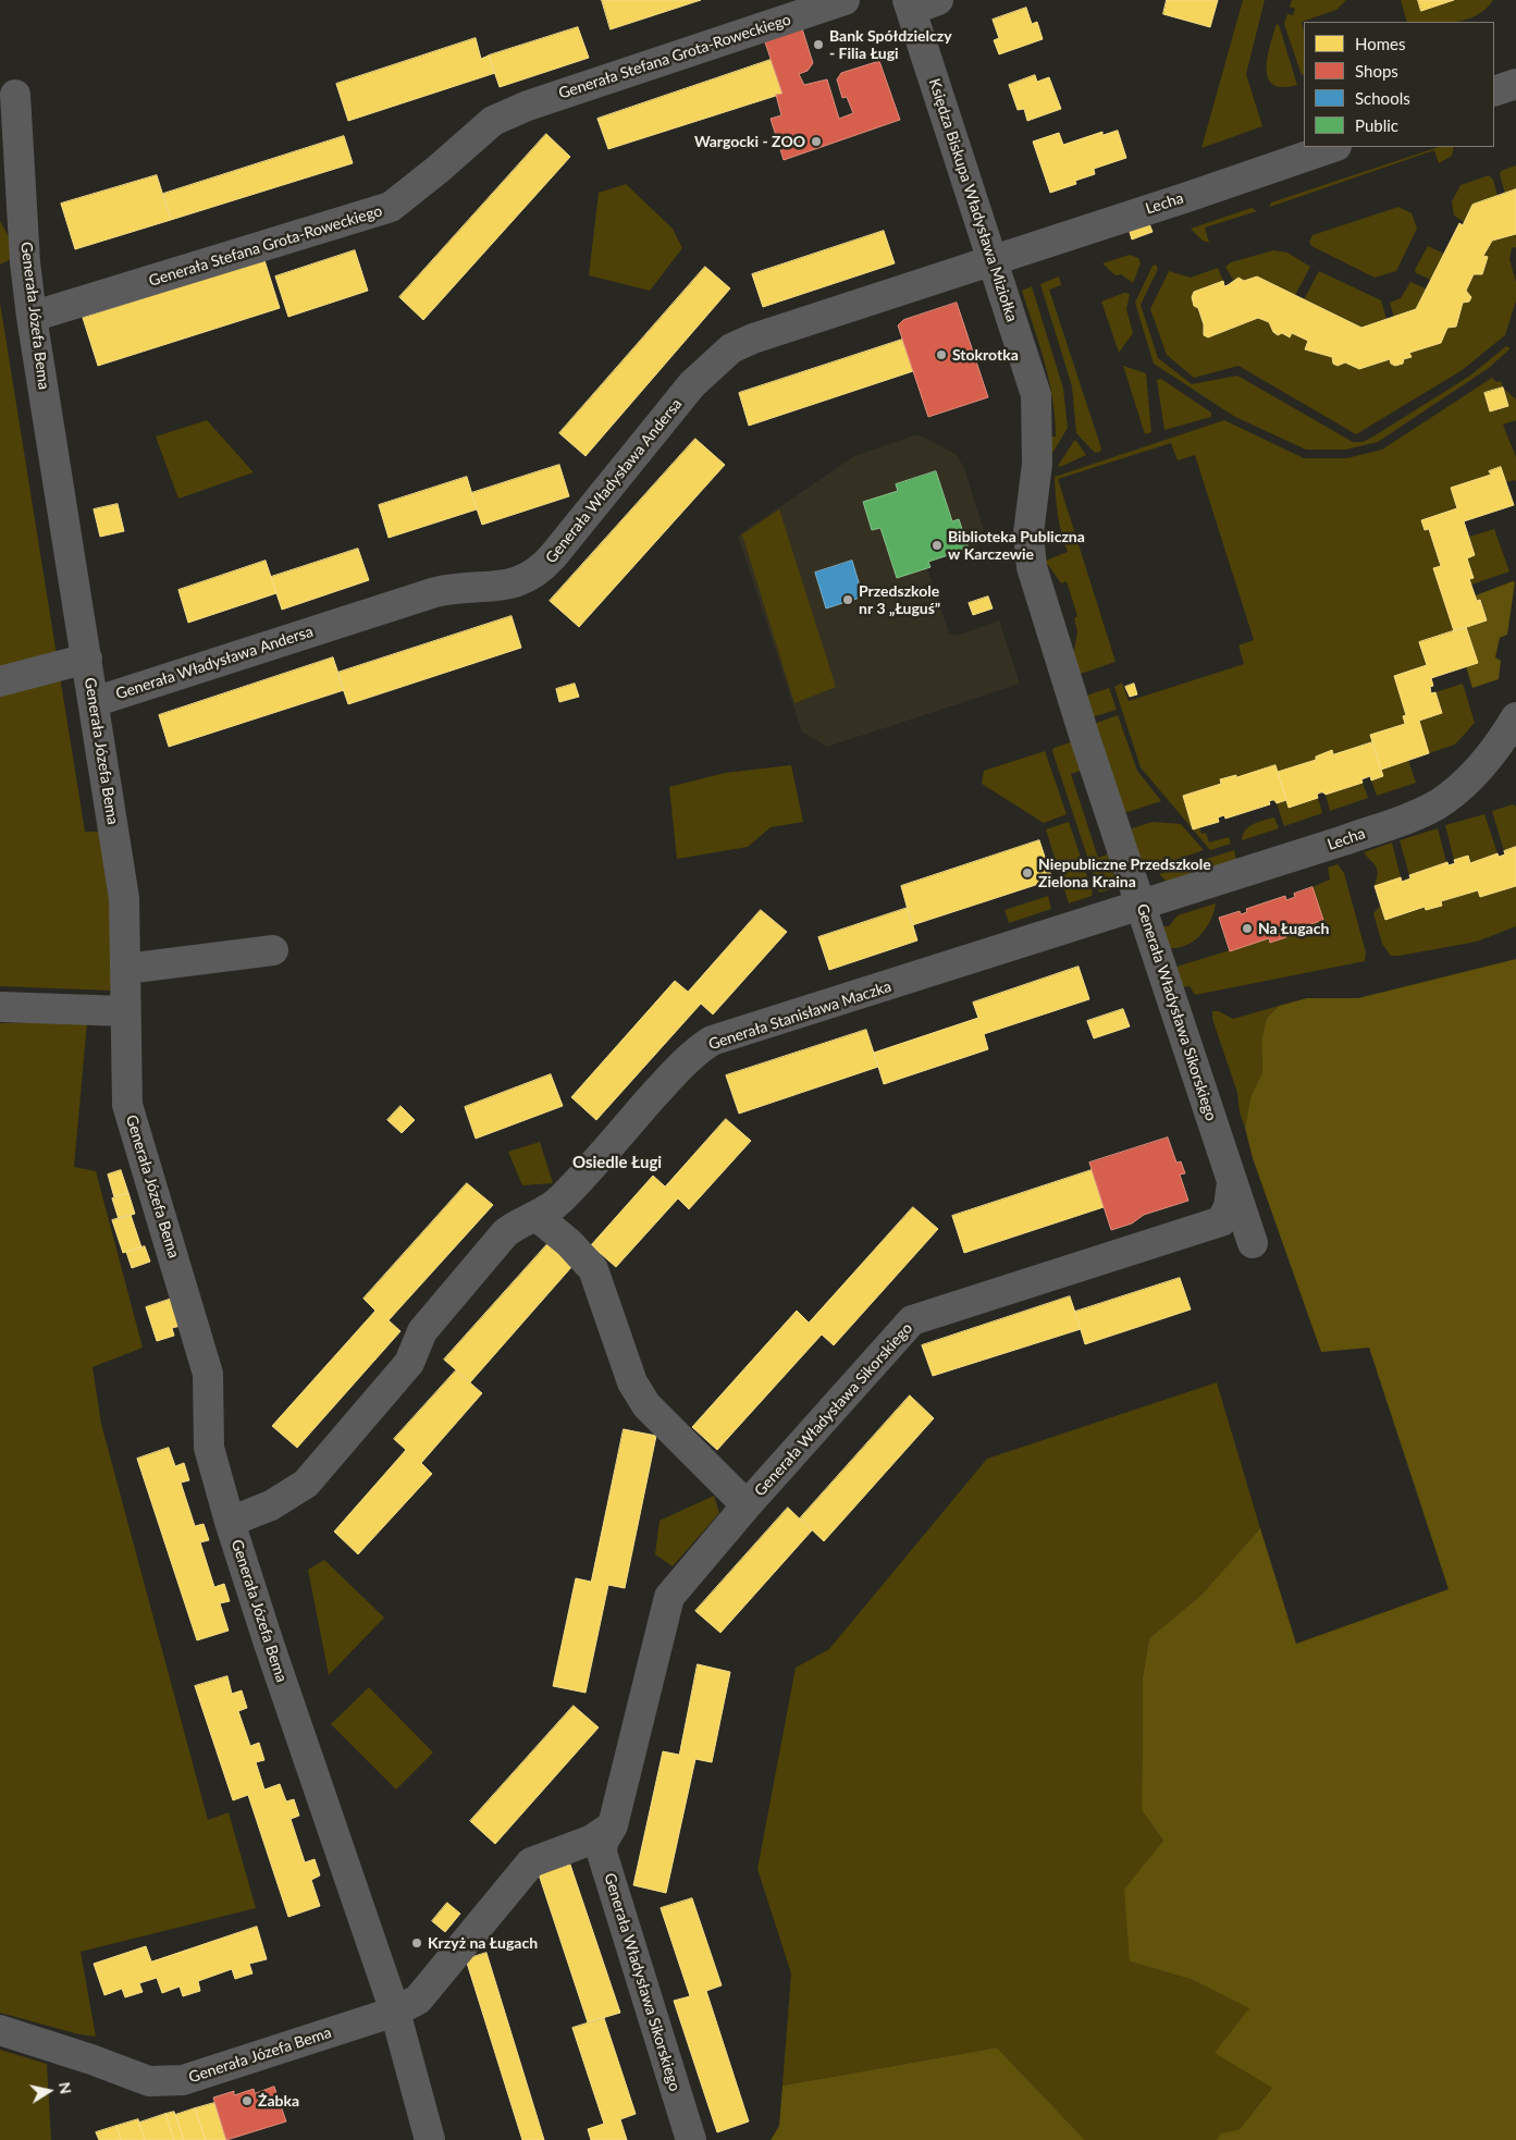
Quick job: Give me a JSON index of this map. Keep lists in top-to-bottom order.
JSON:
{
  "streets": {
    "street": [
      "Generała Stefana Grota-Roweckiego",
      "Księdza Biskupa Władysława Miziołka",
      "Lecha",
      "Generała Józefa Bema",
      "Generała Władysława Andersa",
      "Generała Władysława Sikorskiego",
      "Generała Stanisława Maczka"
    ]
  },
  "crossings": [
    ["Generała Stefana Grota-Roweckiego", "Generała Józefa Bema"],
    ["Księdza Biskupa Władysława Miziołka", "Lecha"],
    ["Księdza Biskupa Władysława Miziołka", "Generała Władysława Andersa"],
    ["Księdza Biskupa Władysława Miziołka", "Generała Władysława Sikorskiego"],
    ["Lecha", "Generała Władysława Andersa"],
    ["Lecha", "Generała Władysława Sikorskiego"],
    ["Lecha", "Generała Stanisława Maczka"],
    ["Generała Józefa Bema", "Generała Władysława Andersa"],
    ["Generała Józefa Bema", "Generała Stanisława Maczka"],
    ["Generała Władysława Sikorskiego", "Generała Stanisława Maczka"]
  ],
  "districts": ["Osiedle Ługi"],
  "places": [
    "Bank Spółdzielczy - Filia Ługi",
    "Wargocki - ZOO",
    "Stokrotka",
    "Biblioteka Publiczna w Karczewie",
    "Przedszkole nr 3 „Ługuś”",
    "Niepubliczne Przedszkole Zielona Kraina",
    "Na Ługach",
    "Krzyż na Ługach",
    "Żabka"
  ],
  "legend": [
    "Homes",
    "Shops",
    "Schools",
    "Public"
  ],
  "north": "right"
}
